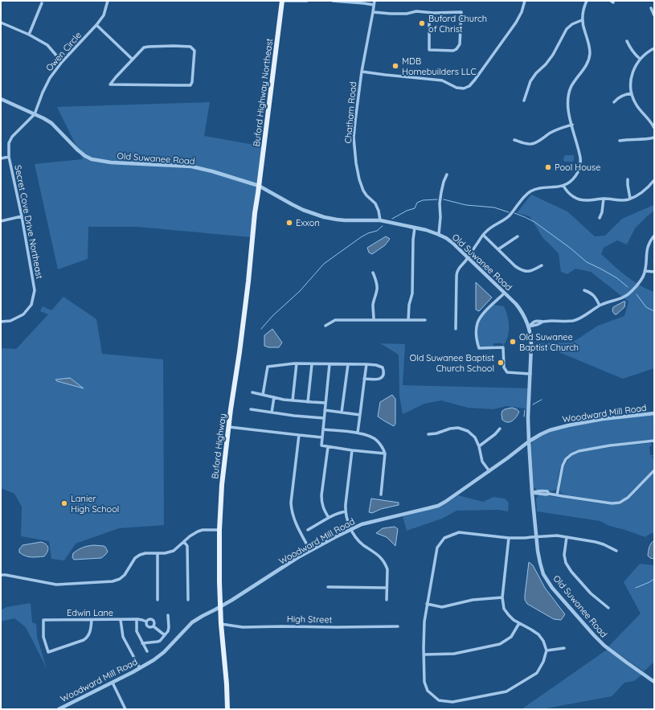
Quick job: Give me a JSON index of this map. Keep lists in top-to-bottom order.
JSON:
{
  "streets": {
    "main road": ["Buford Highway Northeast", "Buford Highway"],
    "street": [
      "Owen Circle",
      "Chatham Road",
      "Old Suwanee Road",
      "Secret Cove Drive Northeast",
      "Woodward Mill Road",
      "Edwin Lane",
      "High Street"
    ]
  },
  "crossings": [
    ["Owen Circle", "Old Suwanee Road"],
    ["Owen Circle", "Secret Cove Drive Northeast"],
    ["Buford Highway Northeast", "Old Suwanee Road"],
    ["Buford Highway Northeast", "Buford Highway"],
    ["Chatham Road", "Old Suwanee Road"],
    ["Old Suwanee Road", "Secret Cove Drive Northeast"],
    ["Old Suwanee Road", "Woodward Mill Road"],
    ["Old Suwanee Road", "Buford Highway"],
    ["Woodward Mill Road", "Buford Highway"],
    ["Buford Highway", "High Street"]
  ],
  "places": [
    "Buford Church of Christ",
    "MDB Homebuilders LLC",
    "Pool House",
    "Exxon",
    "Old Suwanee Baptist Church",
    "Old Suwanee Baptist Church School",
    "Lanier High School"
  ]
}
